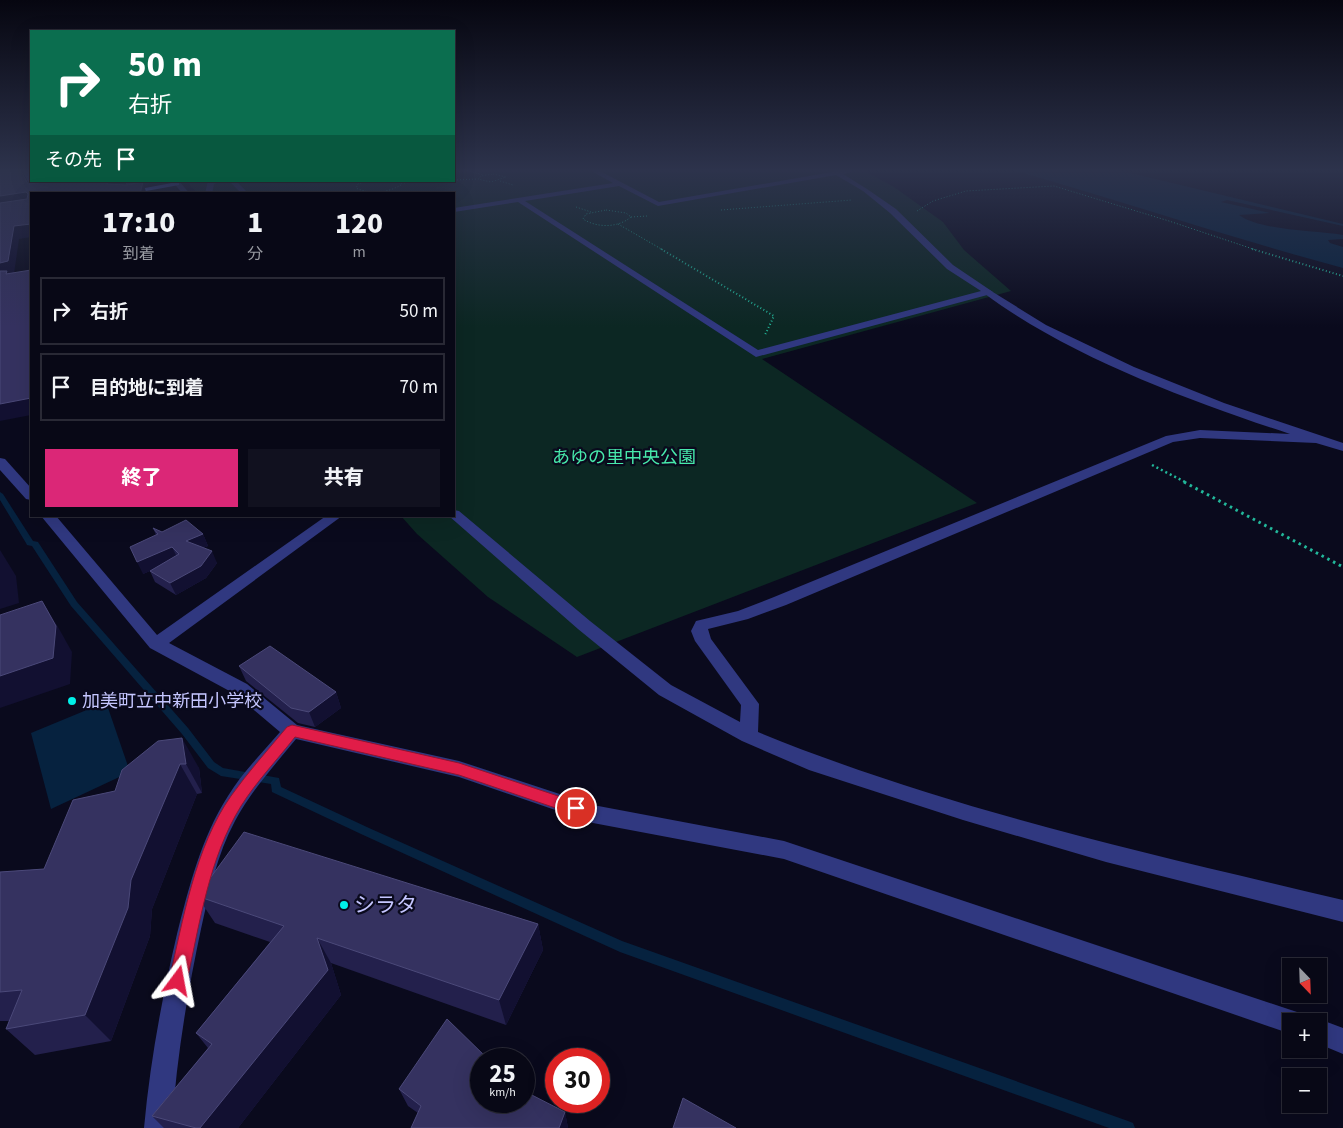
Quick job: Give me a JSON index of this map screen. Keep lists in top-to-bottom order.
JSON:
{
  "parks": ["あゆの里中央公園"],
  "places": ["加美町立中新田小学校", "シラタ"],
  "north": "bottom right",
  "page": {
    "turn": ["50 m", "右折"],
    "then": "その先",
    "eta": [
      "17:10",
      "到着",
      "1",
      "分",
      "120",
      "m"
    ],
    "list": [
      {
        "name": "右折",
        "value": "50 m"
      },
      {
        "name": "目的地に到着",
        "value": "70 m"
      }
    ],
    "buttons": ["終了", "共有"],
    "map_buttons": ["+", "−"],
    "speed": "25 km/h",
    "limit": "30"
  }
}
